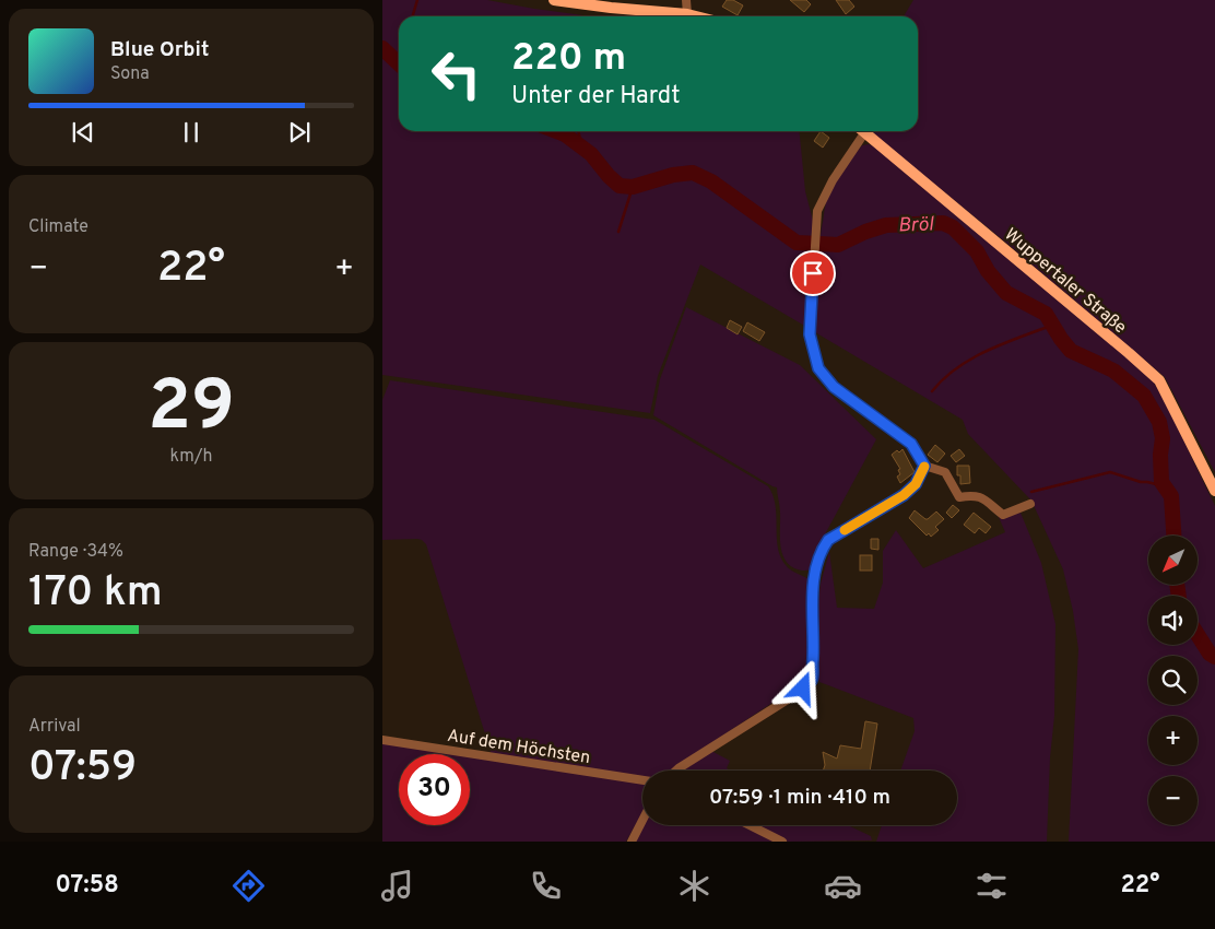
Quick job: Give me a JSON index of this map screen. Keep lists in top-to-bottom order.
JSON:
{
  "streets": {
    "main road": ["Wuppertaler Straße"],
    "street": ["Auf dem Höchsten"]
  },
  "water": ["Bröl"],
  "north": "bottom left",
  "page": {
    "turn": ["220 m", "Unter der Hardt"],
    "song": ["Blue Orbit", "Sona"],
    "tile": [
      "Climate",
      ["29", "km/h"],
      ["Range · 34%", "170 km"],
      ["Arrival", "07:59"]
    ],
    "heat": ["−", "22°", "+"],
    "map_buttons": ["+", "−"],
    "limit": "30",
    "trip": "07:59 · 1 min · 410 m",
    "tabs": ["07:58", "22°"]
  }
}
